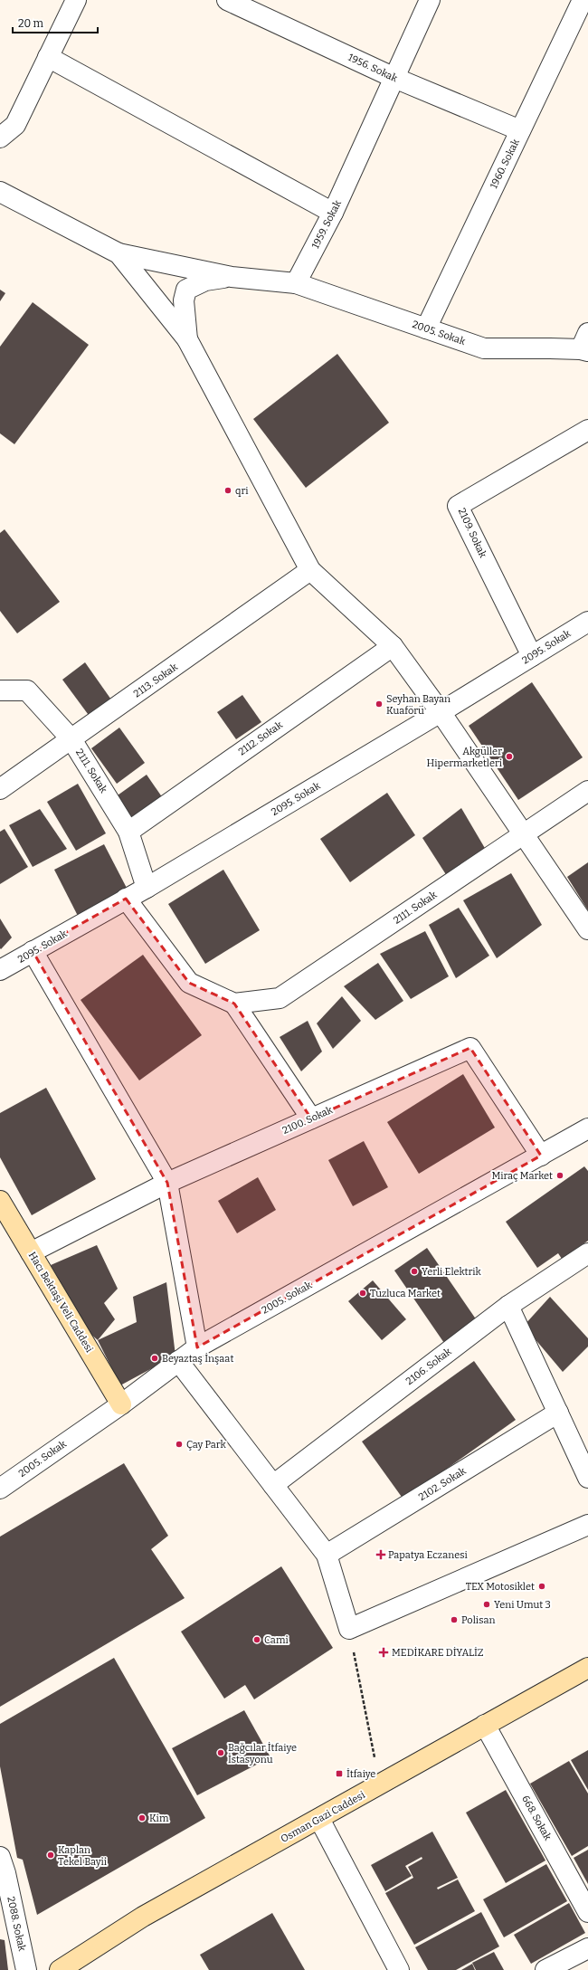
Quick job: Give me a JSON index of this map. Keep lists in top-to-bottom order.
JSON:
{
  "streets": {
    "main road": ["Hacı Bektaşi Veli Caddesi", "Osman Gazi Caddesi"],
    "street": [
      "1956. Sokak",
      "1960. Sokak",
      "1959. Sokak",
      "2005. Sokak",
      "2109. Sokak",
      "2095. Sokak",
      "2113. Sokak",
      "2112. Sokak",
      "2111. Sokak",
      "2100. Sokak",
      "2106. Sokak",
      "2102. Sokak",
      "668. Sokak",
      "2088. Sokak"
    ]
  },
  "crossings": [
    ["1956. Sokak", "1960. Sokak"],
    ["1956. Sokak", "1959. Sokak"],
    ["1960. Sokak", "2005. Sokak"],
    ["1959. Sokak", "2005. Sokak"],
    ["2005. Sokak", "2100. Sokak"],
    ["2005. Sokak", "Hacı Bektaşi Veli Caddesi"],
    ["2109. Sokak", "2095. Sokak"],
    ["2095. Sokak", "2111. Sokak"],
    ["2113. Sokak", "2111. Sokak"],
    ["2112. Sokak", "2111. Sokak"],
    ["2100. Sokak", "Hacı Bektaşi Veli Caddesi"],
    ["Osman Gazi Caddesi", "668. Sokak"]
  ],
  "places": {
    "other": [
      "qri",
      "Seyhan Bayan Kuaförü",
      "Akgüller Hipermarketleri",
      "Miraç Market",
      "Yerli Elektrik",
      "Tuzluca Market",
      "Beyaztaş İnşaat",
      "Çay Park",
      "TEX Motosiklet",
      "Yeni Umut 3",
      "Polisan",
      "Cami",
      "Bağcılar İtfaiye İstasyonu",
      "Kim",
      "Kaplan Tekel Bayii"
    ],
    "health": ["Papatya Eczanesi", "MEDİKARE DİYALİZ"],
    "transit": ["İtfaiye"]
  },
  "scale_bar": "20 m"
}
